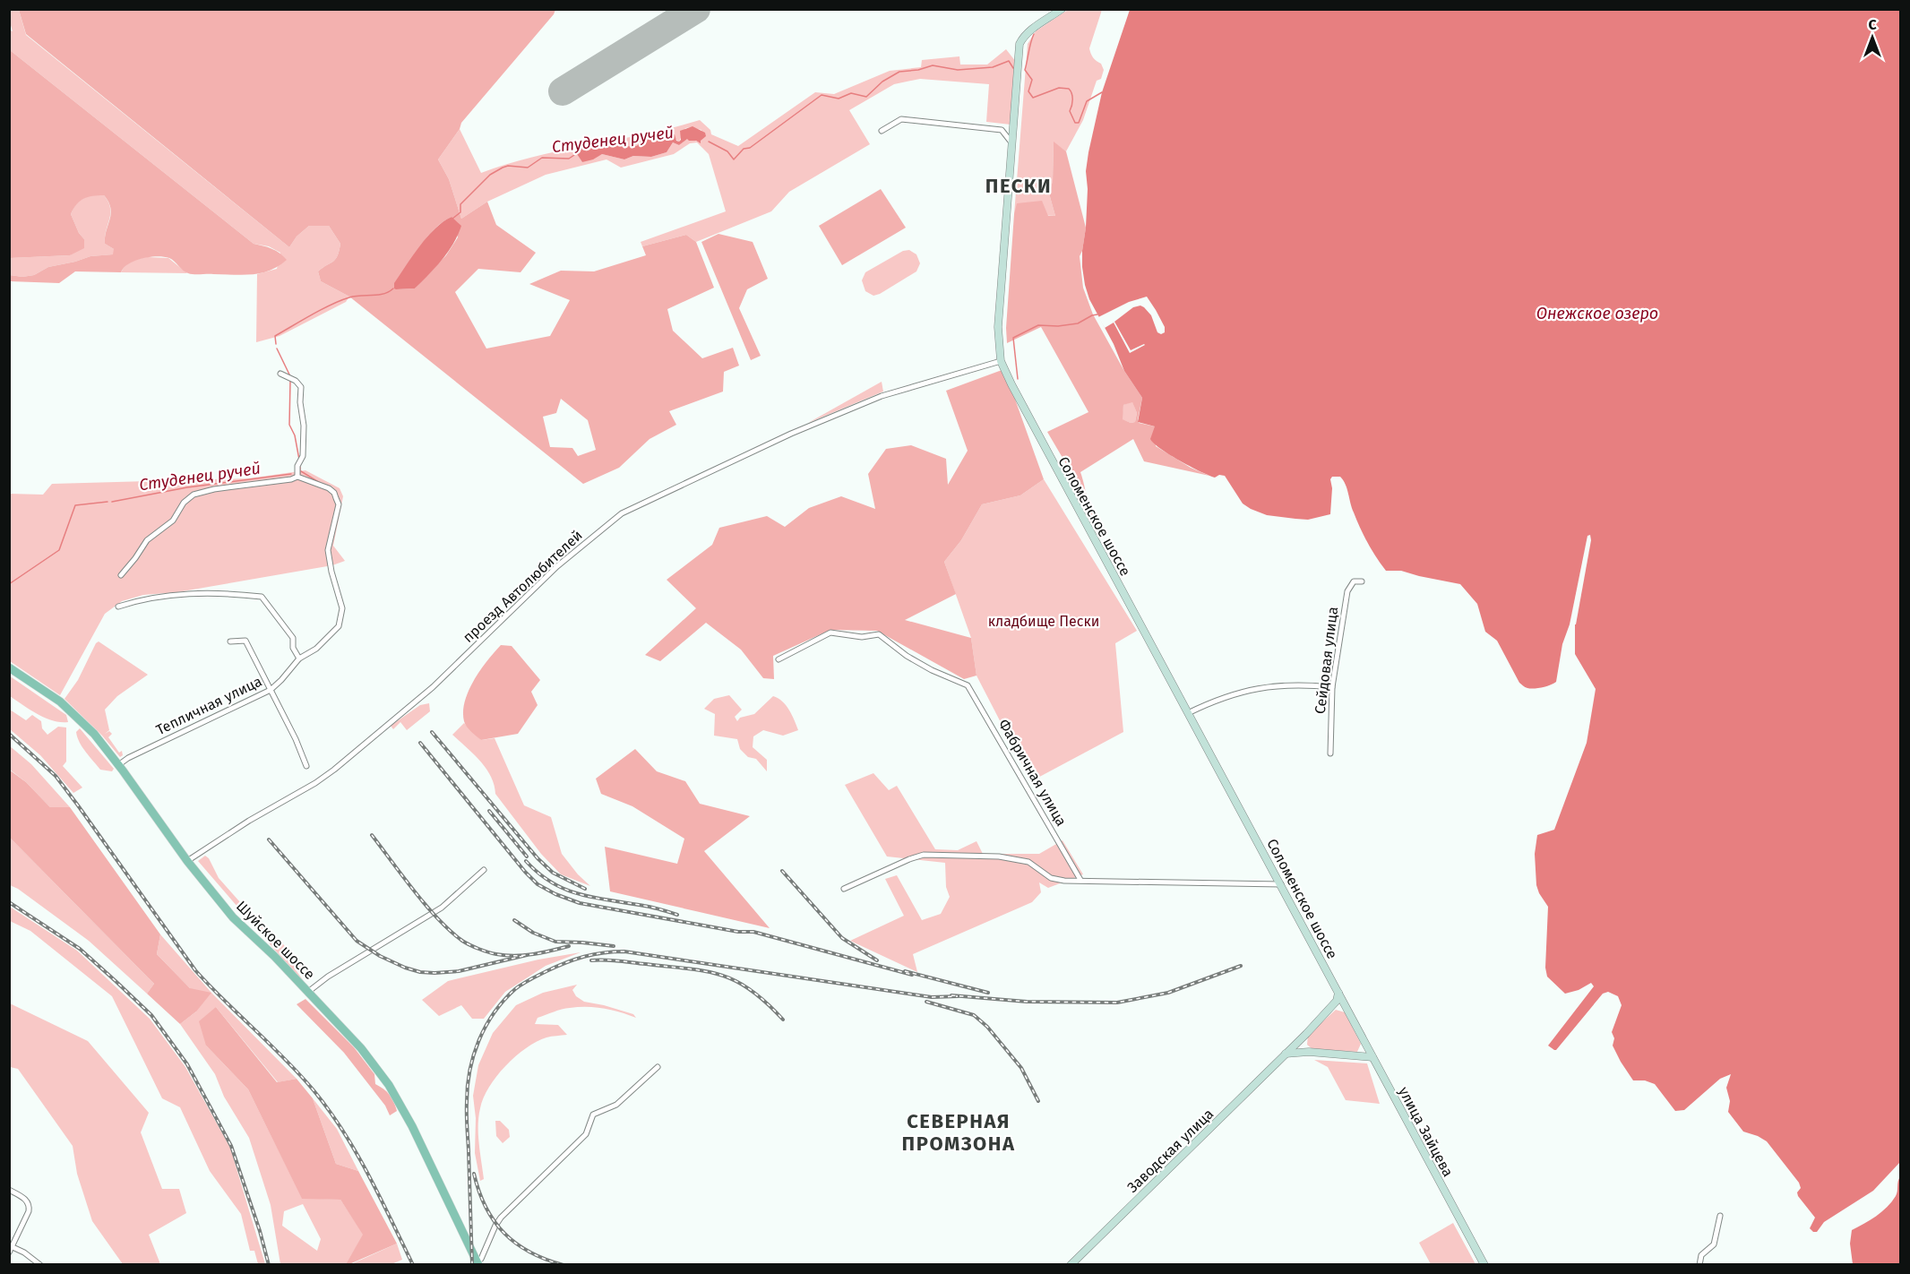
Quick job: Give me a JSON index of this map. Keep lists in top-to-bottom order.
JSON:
{
  "streets": {
    "main road": [
      "Соломенское шоссе",
      "Шуйское шоссе",
      "улица Зайцева",
      "Заводская улица"
    ],
    "street": [
      "проезд Автолюбителей",
      "Сейдовая улица",
      "Тепличная улица",
      "Фабричная улица"
    ]
  },
  "crossings": [
    ["Соломенское шоссе", "проезд Автолюбителей"],
    ["Соломенское шоссе", "улица Зайцева"],
    ["Соломенское шоссе", "Заводская улица"],
    ["проезд Автолюбителей", "Шуйское шоссе"],
    ["Тепличная улица", "Шуйское шоссе"]
  ],
  "districts": ["ПЕСКИ", "СЕВЕРНАЯ ПРОМЗОНА"],
  "water": ["Студенец ручей", "Онежское озеро"],
  "parks": ["кладбище Пески"],
  "north": "top"
}
